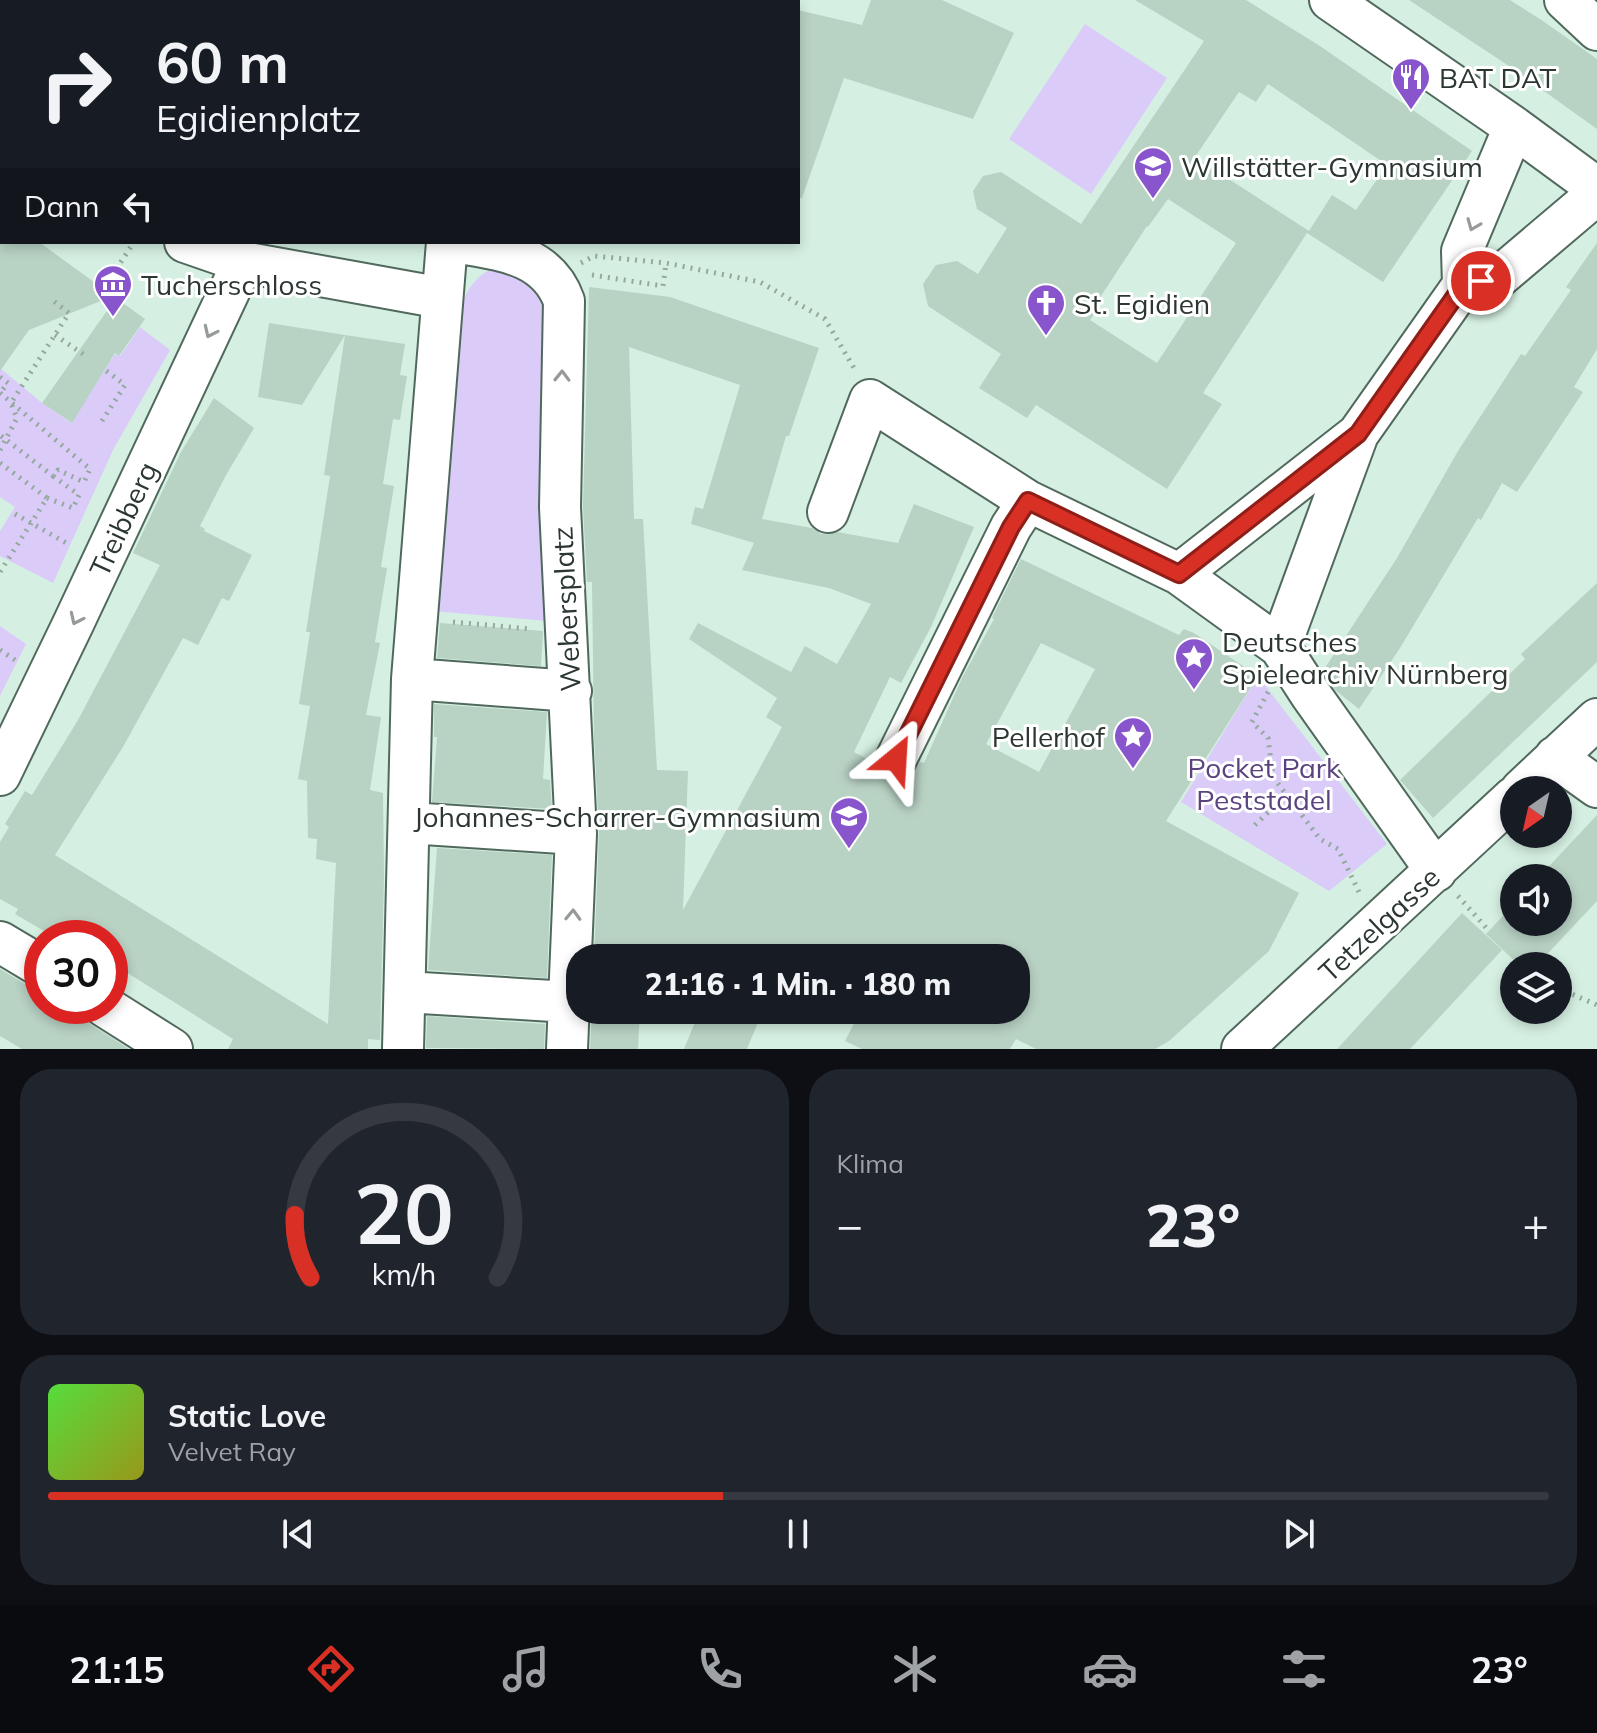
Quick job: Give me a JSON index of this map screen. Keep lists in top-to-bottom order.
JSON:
{
  "streets": {
    "street": ["Treibberg", "Webersplatz", "Tetzelgasse"]
  },
  "parks": ["Pocket Park Peststadel"],
  "places": {
    "restaurant": ["BAT DAT"],
    "school or university": ["Willstätter-Gymnasium", "Johannes-Scharrer-Gymnasium"],
    "museum": ["Tucherschloss"],
    "church": ["St. Egidien"],
    "place": ["Deutsches Spielearchiv Nürnberg", "Pellerhof"]
  },
  "north": "bottom left",
  "page": {
    "turn": ["60 m", "Egidienplatz"],
    "then": "Dann",
    "limit": "30",
    "trip": "21:16 · 1 Min. · 180 m",
    "tile": "Klima",
    "heat": ["−", "23°", "+"],
    "song": ["Static Love", "Velvet Ray"],
    "tabs": ["21:15", "23°"],
    "gauge": ["20", "km/h"]
  }
}
